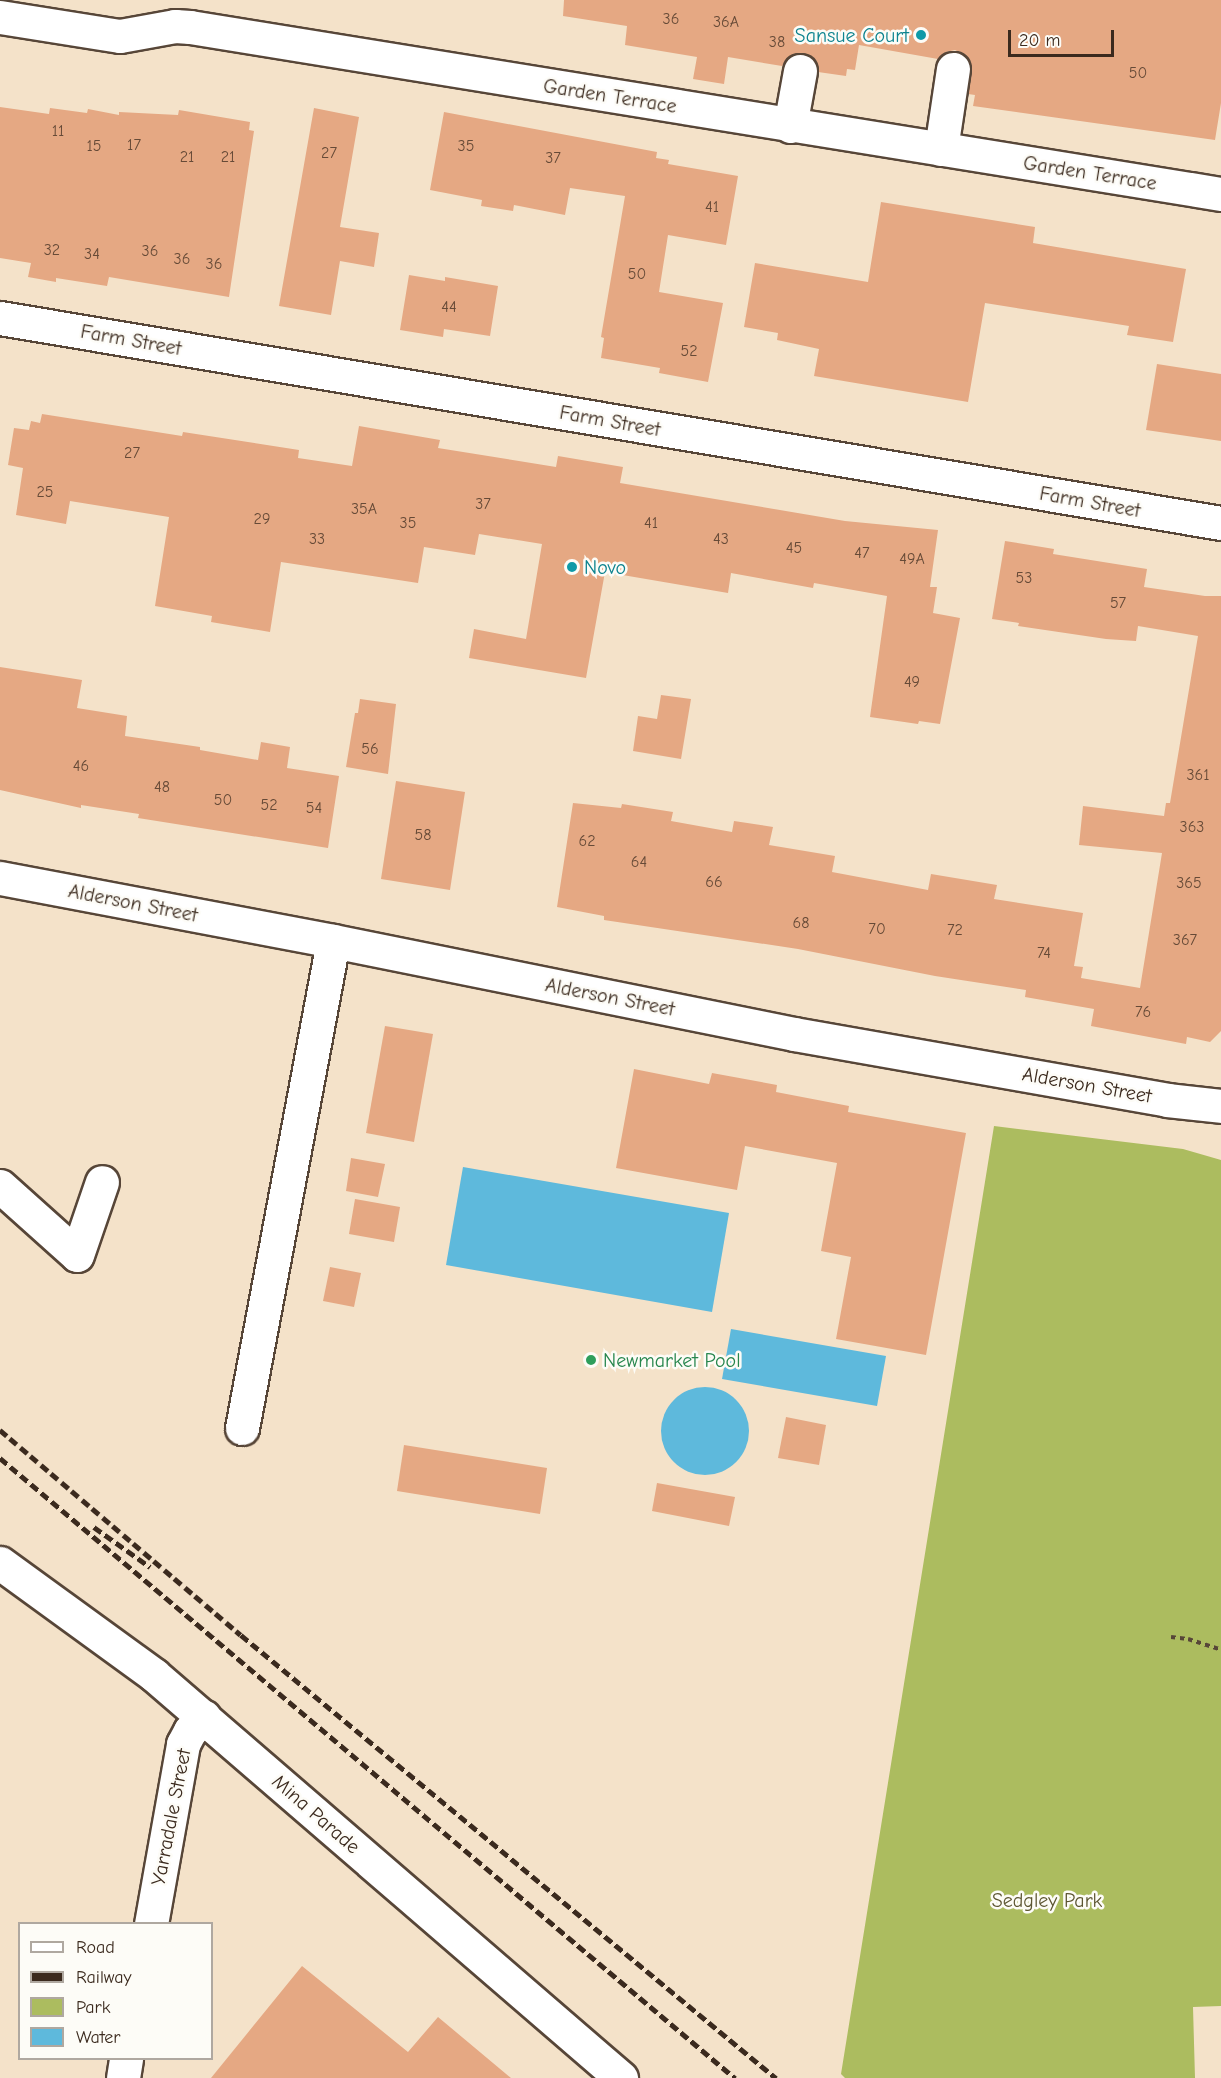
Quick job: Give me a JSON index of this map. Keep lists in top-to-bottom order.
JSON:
{
  "streets": {
    "street": [
      "Garden Terrace",
      "Farm Street",
      "Alderson Street",
      "Mina Parade",
      "Yarradale Street"
    ]
  },
  "crossings": [
    ["Mina Parade", "Yarradale Street"]
  ],
  "parks": ["Sedgley Park"],
  "places": ["Sansue Court", "Novo", "Newmarket Pool"],
  "house_numbers": [
    "36",
    "36A",
    "38",
    "50",
    "11",
    "17",
    "15",
    "35",
    "27",
    "21",
    "21",
    "37",
    "41",
    "32",
    "36",
    "34",
    "36",
    "36",
    "50",
    "44",
    "52",
    "27",
    "25",
    "37",
    "35A",
    "29",
    "35",
    "41",
    "33",
    "43",
    "45",
    "47",
    "49A",
    "53",
    "57",
    "49",
    "56",
    "46",
    "361",
    "48",
    "50",
    "52",
    "54",
    "363",
    "58",
    "62",
    "64",
    "66",
    "365",
    "68",
    "70",
    "72",
    "367",
    "74",
    "76"
  ],
  "legend": [
    "Road",
    "Railway",
    "Park",
    "Water"
  ],
  "scale_bar": "20 m"
}
